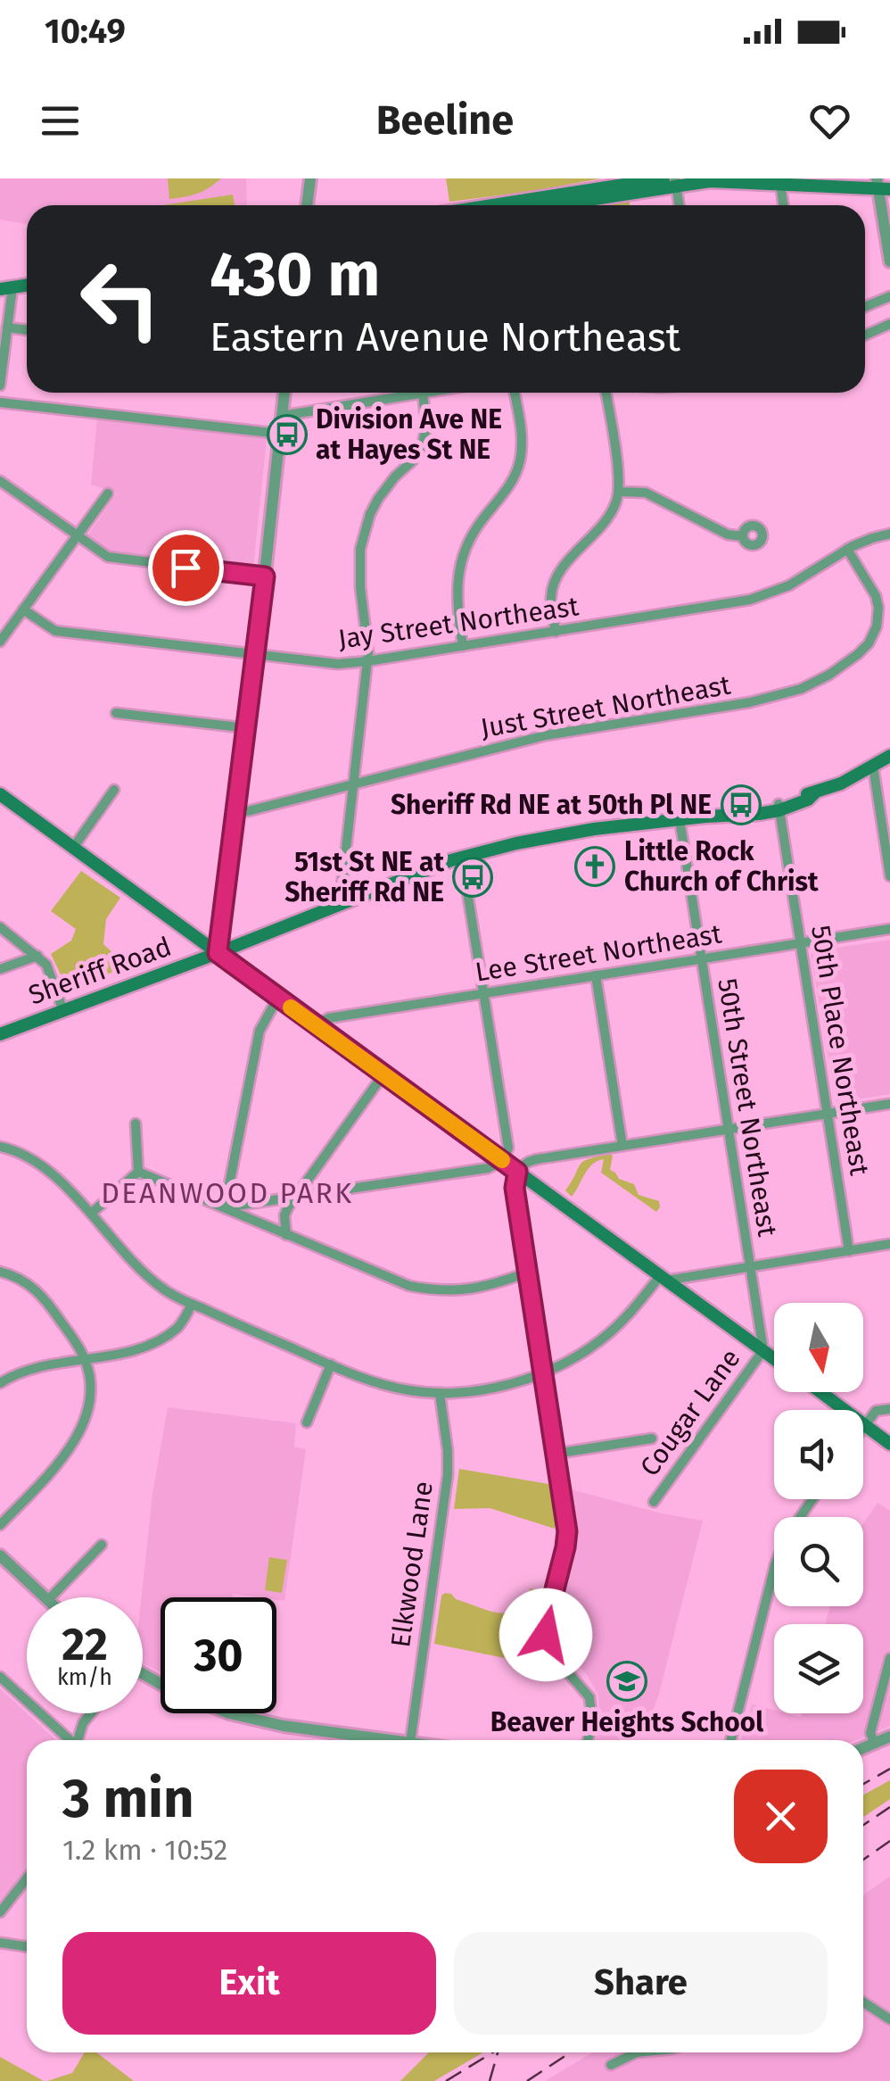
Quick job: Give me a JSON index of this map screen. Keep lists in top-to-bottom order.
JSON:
{
  "streets": {
    "main road": ["Sheriff Road"],
    "street": [
      "Jay Street Northeast",
      "Just Street Northeast",
      "Lee Street Northeast",
      "50th Place Northeast",
      "50th Street Northeast",
      "Cougar Lane",
      "Elkwood Lane"
    ]
  },
  "crossings": [
    ["Jay Street Northeast", "Just Street Northeast"],
    ["Lee Street Northeast", "50th Place Northeast"],
    ["Lee Street Northeast", "50th Street Northeast"],
    ["Sheriff Road", "50th Place Northeast"],
    ["Sheriff Road", "50th Street Northeast"],
    ["50th Street Northeast", "Cougar Lane"]
  ],
  "districts": ["DEANWOOD PARK"],
  "places": {
    "bus stop": ["Division Ave NE at Hayes St NE", "Sheriff Rd NE at 50th Pl NE", "51st St NE at Sheriff Rd NE"],
    "church": ["Little Rock Church of Christ"],
    "school or university": ["Beaver Heights School"]
  },
  "north": "bottom",
  "page": {
    "status": "10:49",
    "header": "Beeline",
    "turn": ["430 m", "Eastern Avenue Northeast"],
    "speed": "22 km/h",
    "limit": "30",
    "heading": ["3 min", "1.2 km · 10:52"],
    "buttons": ["Exit", "Share"]
  }
}
